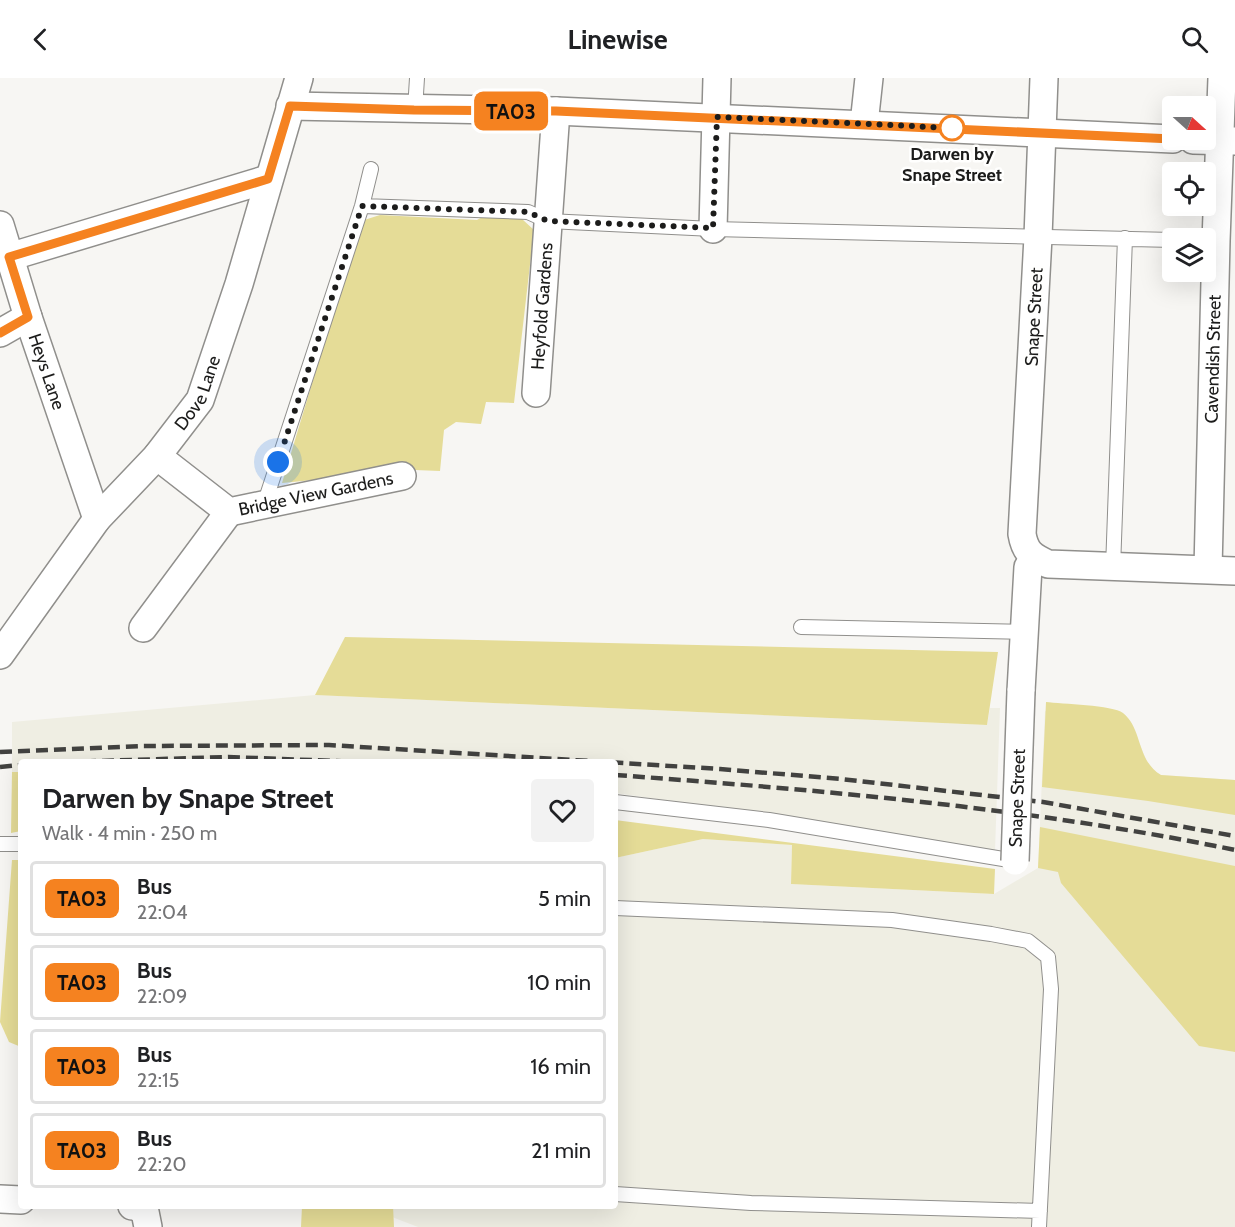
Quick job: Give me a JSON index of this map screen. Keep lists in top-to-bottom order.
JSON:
{
  "streets": {
    "street": [
      "Heyfold Gardens",
      "Snape Street",
      "Cavendish Street",
      "Heys Lane",
      "Dove Lane",
      "Bridge View Gardens"
    ]
  },
  "crossings": [
    ["Heys Lane", "Dove Lane"],
    ["Dove Lane", "Bridge View Gardens"]
  ],
  "places": ["Darwen by Snape Street"],
  "lines": ["bus line TA03"],
  "north": "right",
  "page": {
    "header": "Linewise",
    "on_map": "TA03",
    "heading": ["Darwen by Snape Street", "Walk · 4 min · 250 m"],
    "list": [
      {
        "mark": "TA03",
        "name": "Bus",
        "note": "22:04",
        "value": "5 min"
      },
      {
        "mark": "TA03",
        "name": "Bus",
        "note": "22:09",
        "value": "10 min"
      },
      {
        "mark": "TA03",
        "name": "Bus",
        "note": "22:15",
        "value": "16 min"
      },
      {
        "mark": "TA03",
        "name": "Bus",
        "note": "22:20",
        "value": "21 min"
      }
    ]
  }
}
